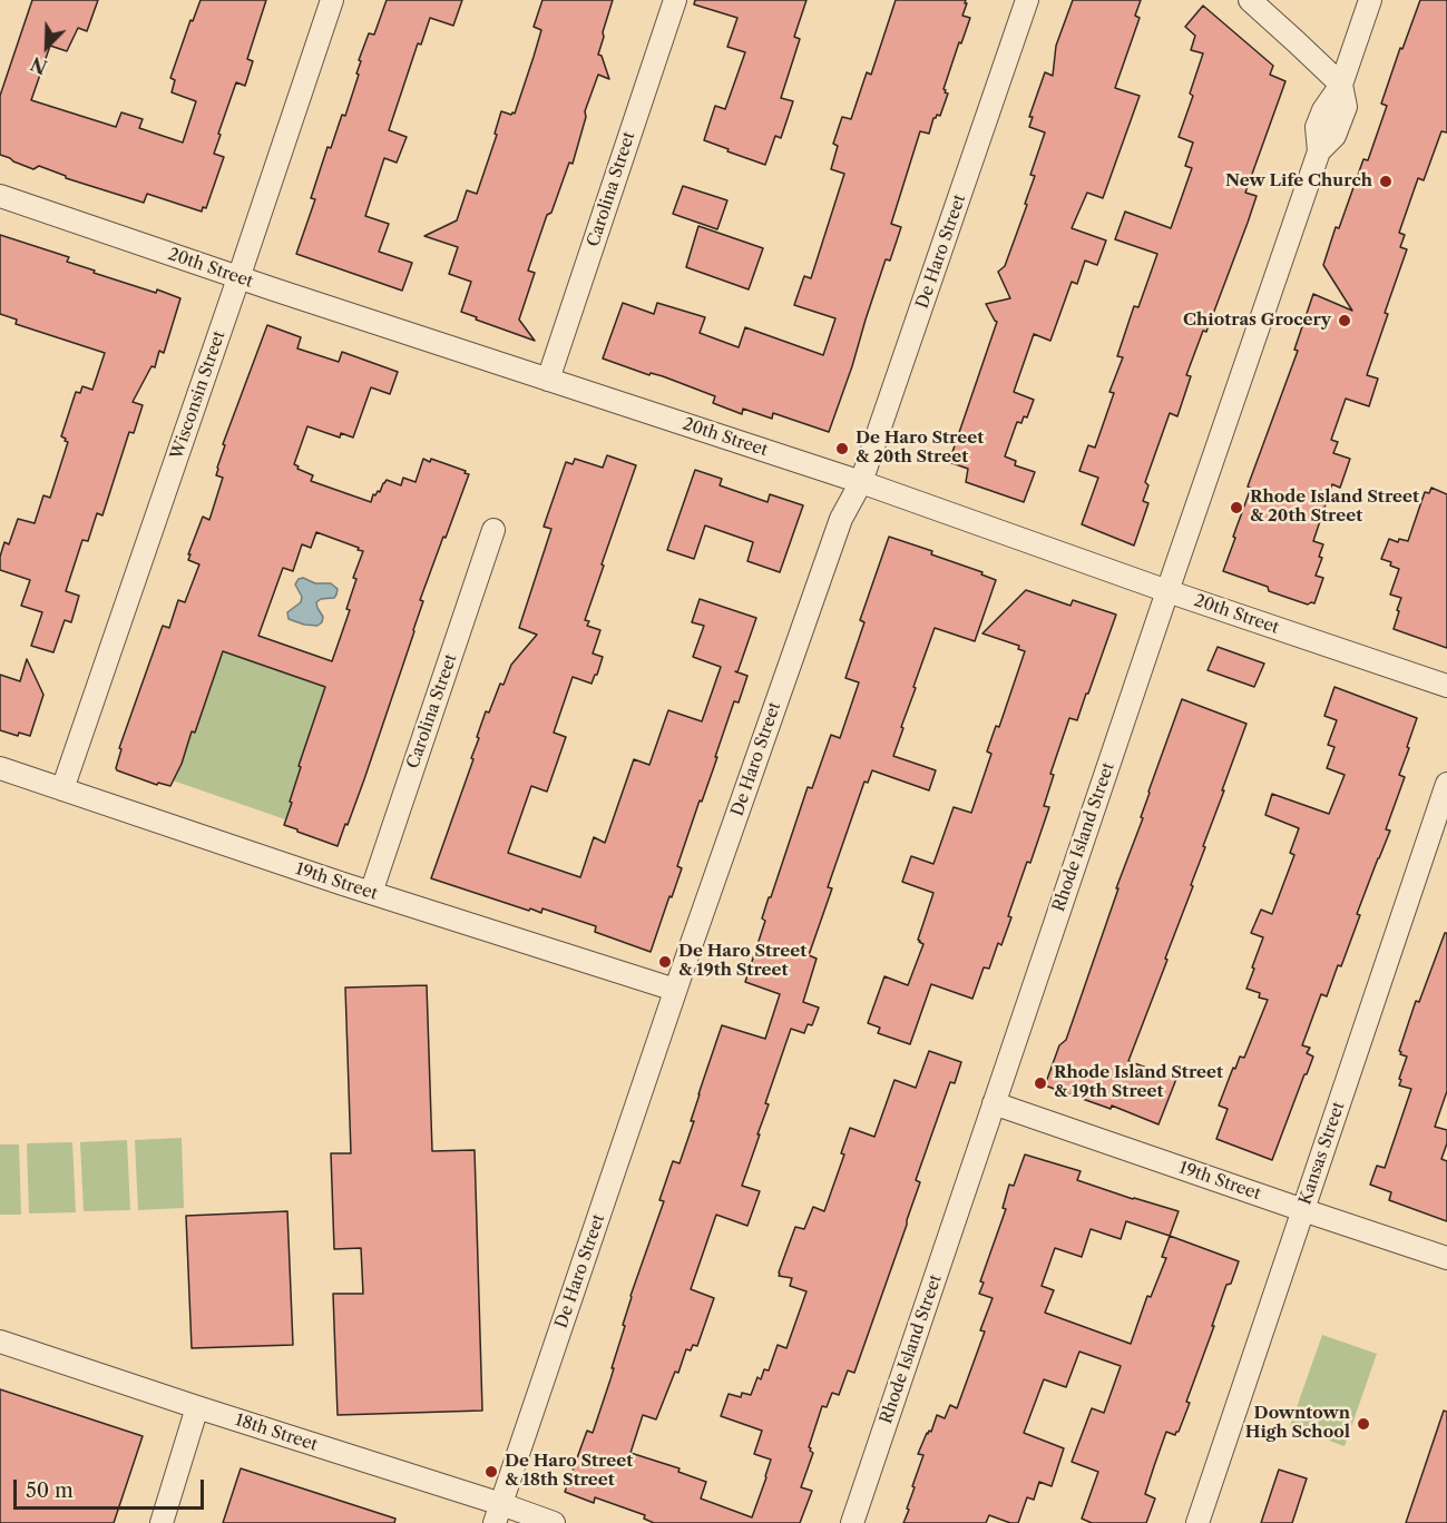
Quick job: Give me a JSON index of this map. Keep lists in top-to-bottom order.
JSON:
{
  "streets": {
    "street": [
      "Carolina Street",
      "De Haro Street",
      "20th Street",
      "Wisconsin Street",
      "Rhode Island Street",
      "19th Street",
      "Kansas Street",
      "18th Street"
    ]
  },
  "crossings": [
    ["Carolina Street", "20th Street"],
    ["Carolina Street", "19th Street"],
    ["De Haro Street", "20th Street"],
    ["De Haro Street", "19th Street"],
    ["De Haro Street", "18th Street"],
    ["20th Street", "Wisconsin Street"],
    ["20th Street", "Rhode Island Street"],
    ["Wisconsin Street", "19th Street"],
    ["Rhode Island Street", "19th Street"],
    ["19th Street", "Kansas Street"]
  ],
  "places": [
    "New Life Church",
    "Chiotras Grocery",
    "De Haro Street & 20th Street",
    "Rhode Island Street & 20th Street",
    "De Haro Street & 19th Street",
    "Rhode Island Street & 19th Street",
    "Downtown High School",
    "De Haro Street & 18th Street"
  ],
  "scale_bar": "50 m",
  "north": "bottom left"
}
